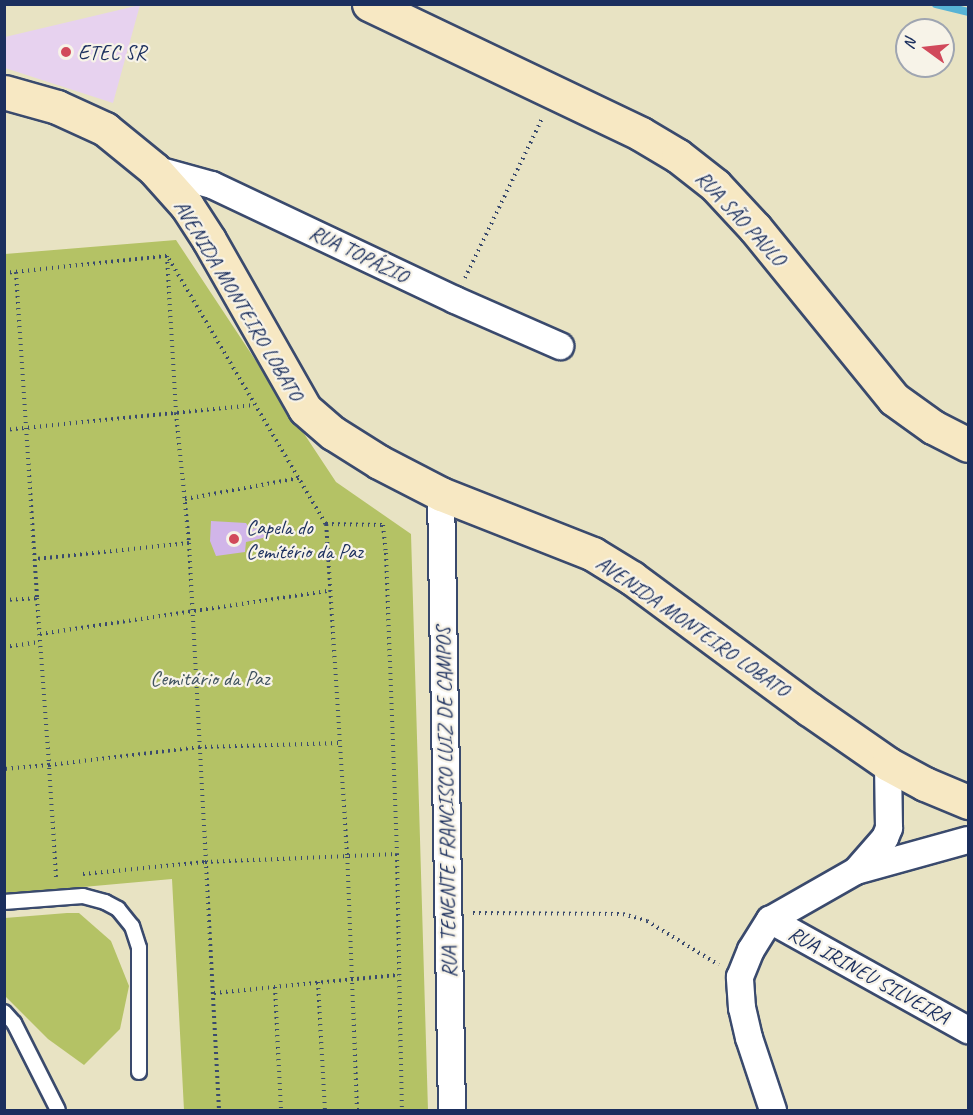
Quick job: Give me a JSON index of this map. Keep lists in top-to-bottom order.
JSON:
{
  "streets": {
    "street": [
      "RUA SÃO PAULO",
      "RUA TOPÁZIO",
      "AVENIDA MONTEIRO LOBATO",
      "RUA TENENTE FRANCISCO LUIZ DE CAMPOS",
      "RUA IRINEU SILVEIRA"
    ]
  },
  "crossings": [
    ["RUA TOPÁZIO", "AVENIDA MONTEIRO LOBATO"],
    ["AVENIDA MONTEIRO LOBATO", "RUA TENENTE FRANCISCO LUIZ DE CAMPOS"]
  ],
  "parks": ["Cemitário da Paz"],
  "places": ["ETEC SR", "Capela do Cemítério da Paz"],
  "north": "left"
}
